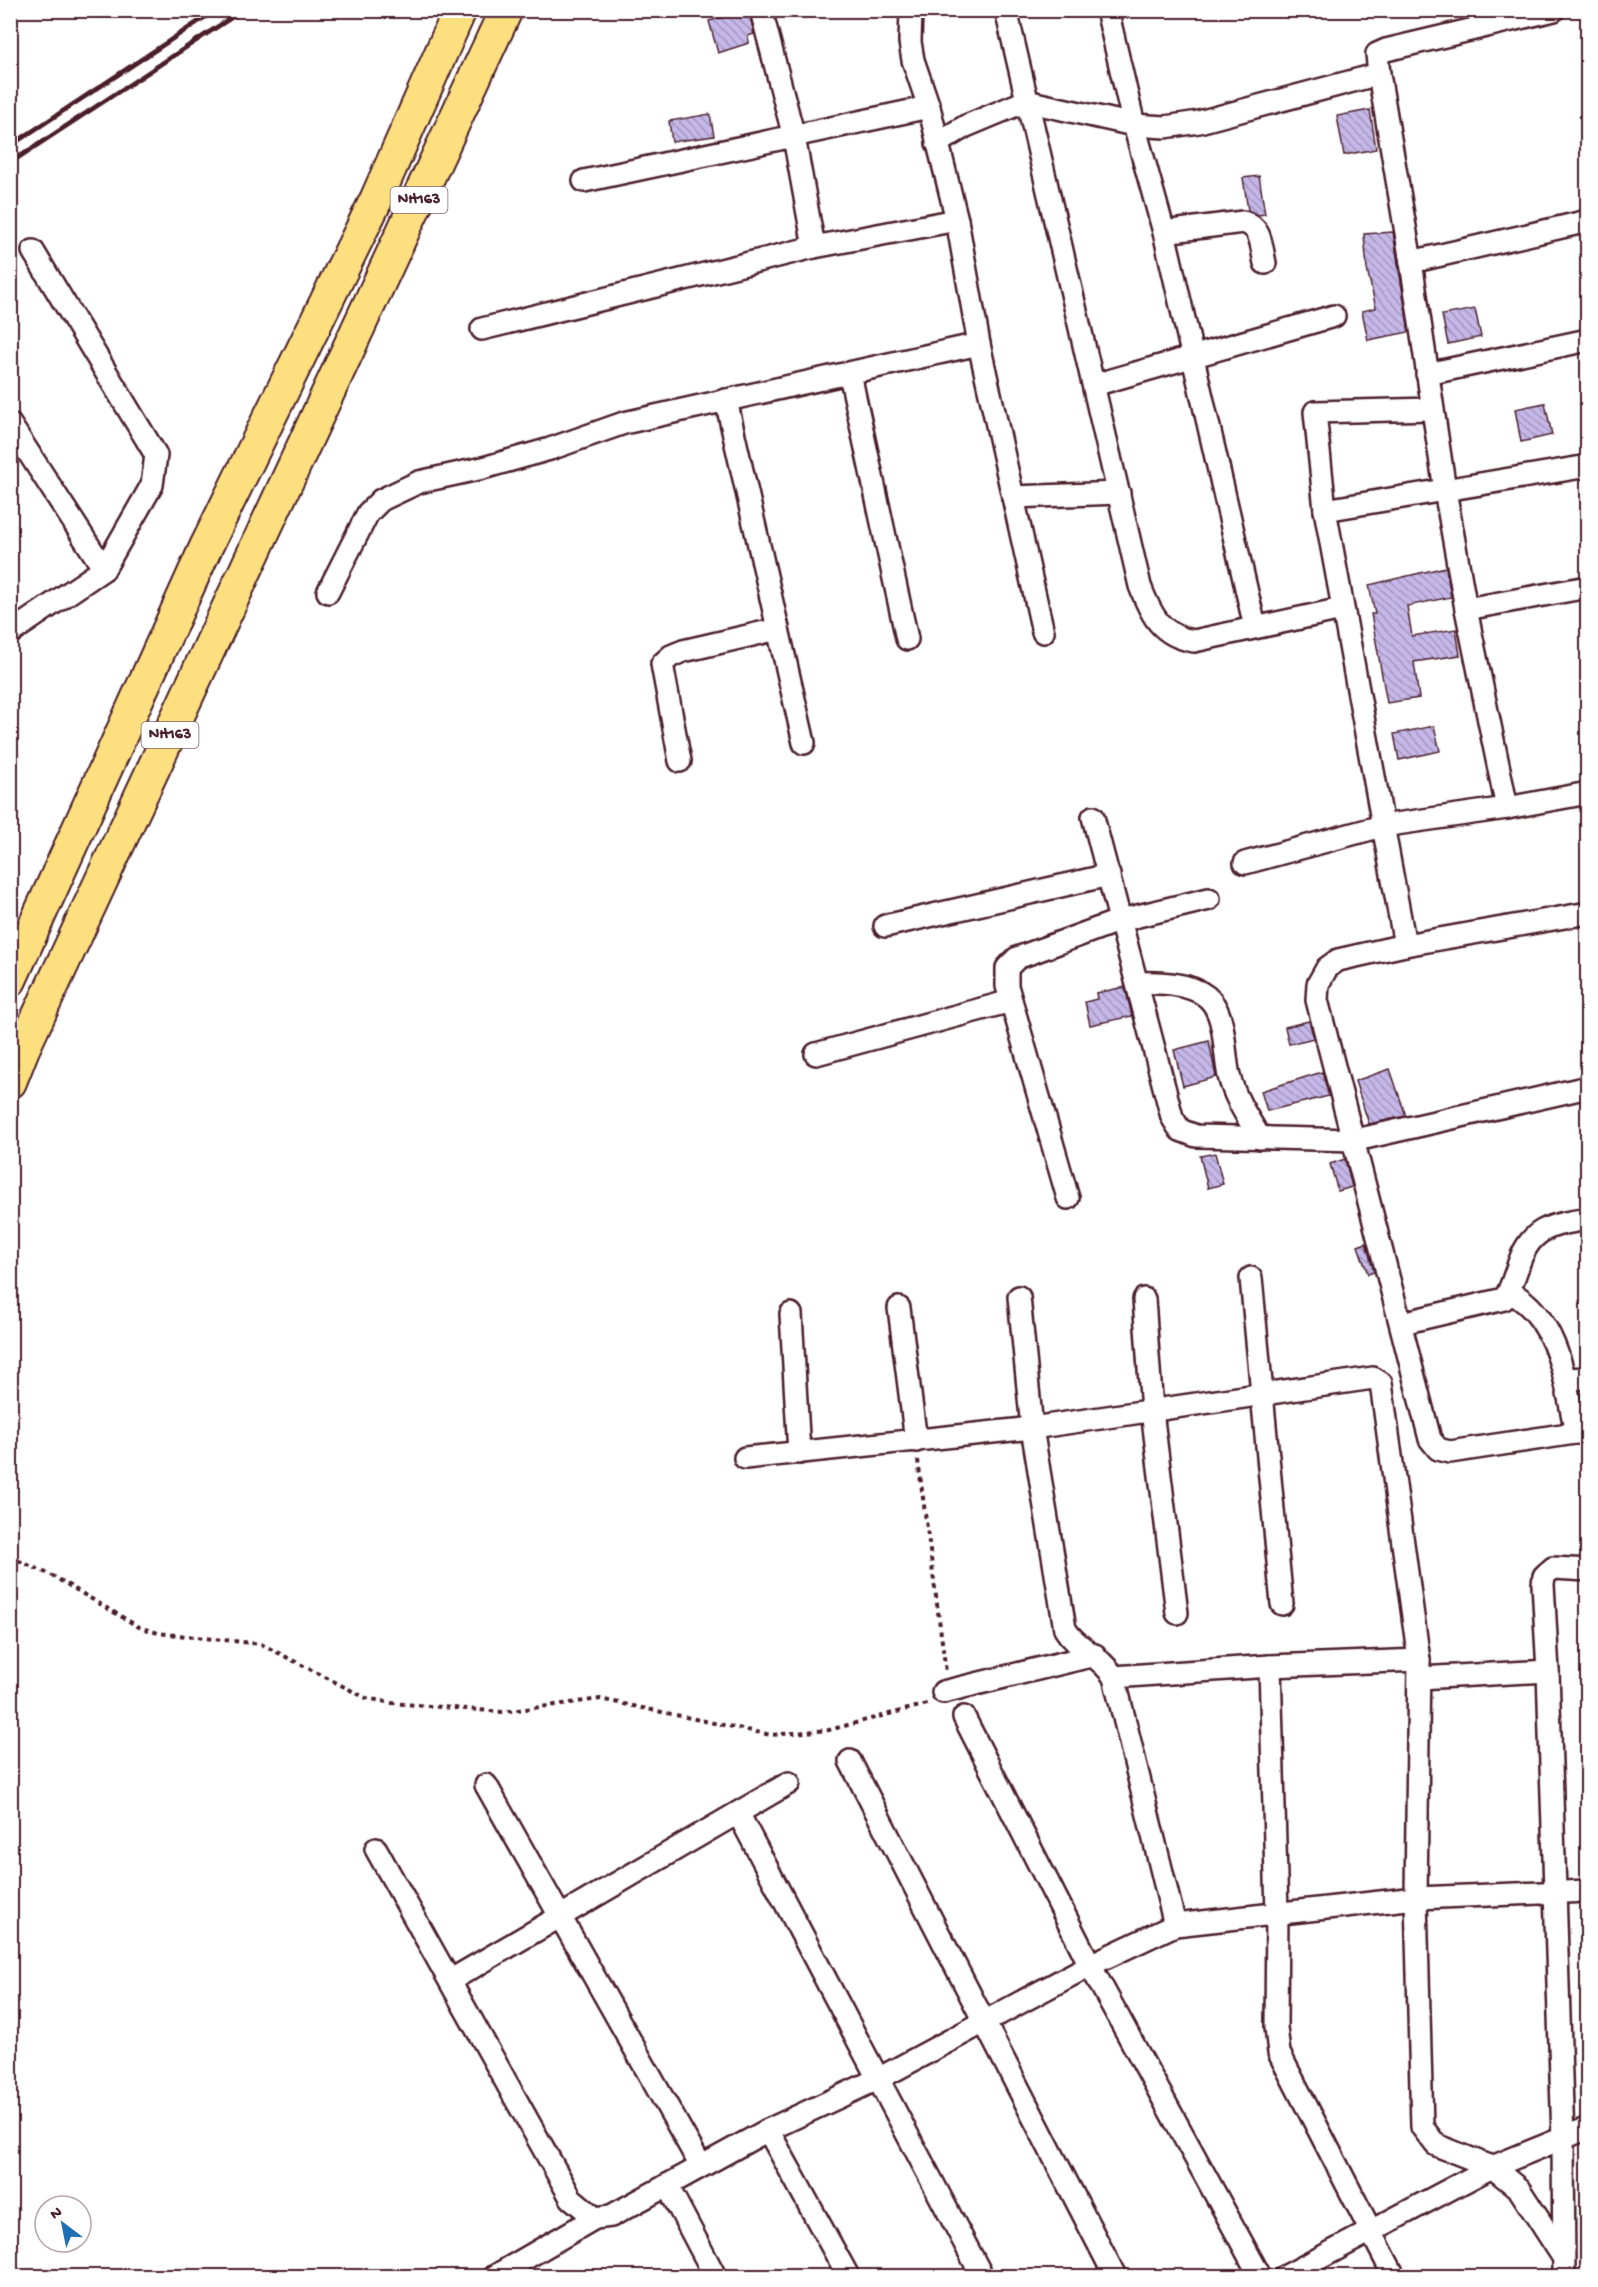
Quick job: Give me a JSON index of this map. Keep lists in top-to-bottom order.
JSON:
{
  "streets": {
    "highway": ["NH163"]
  },
  "north": "top left"
}
